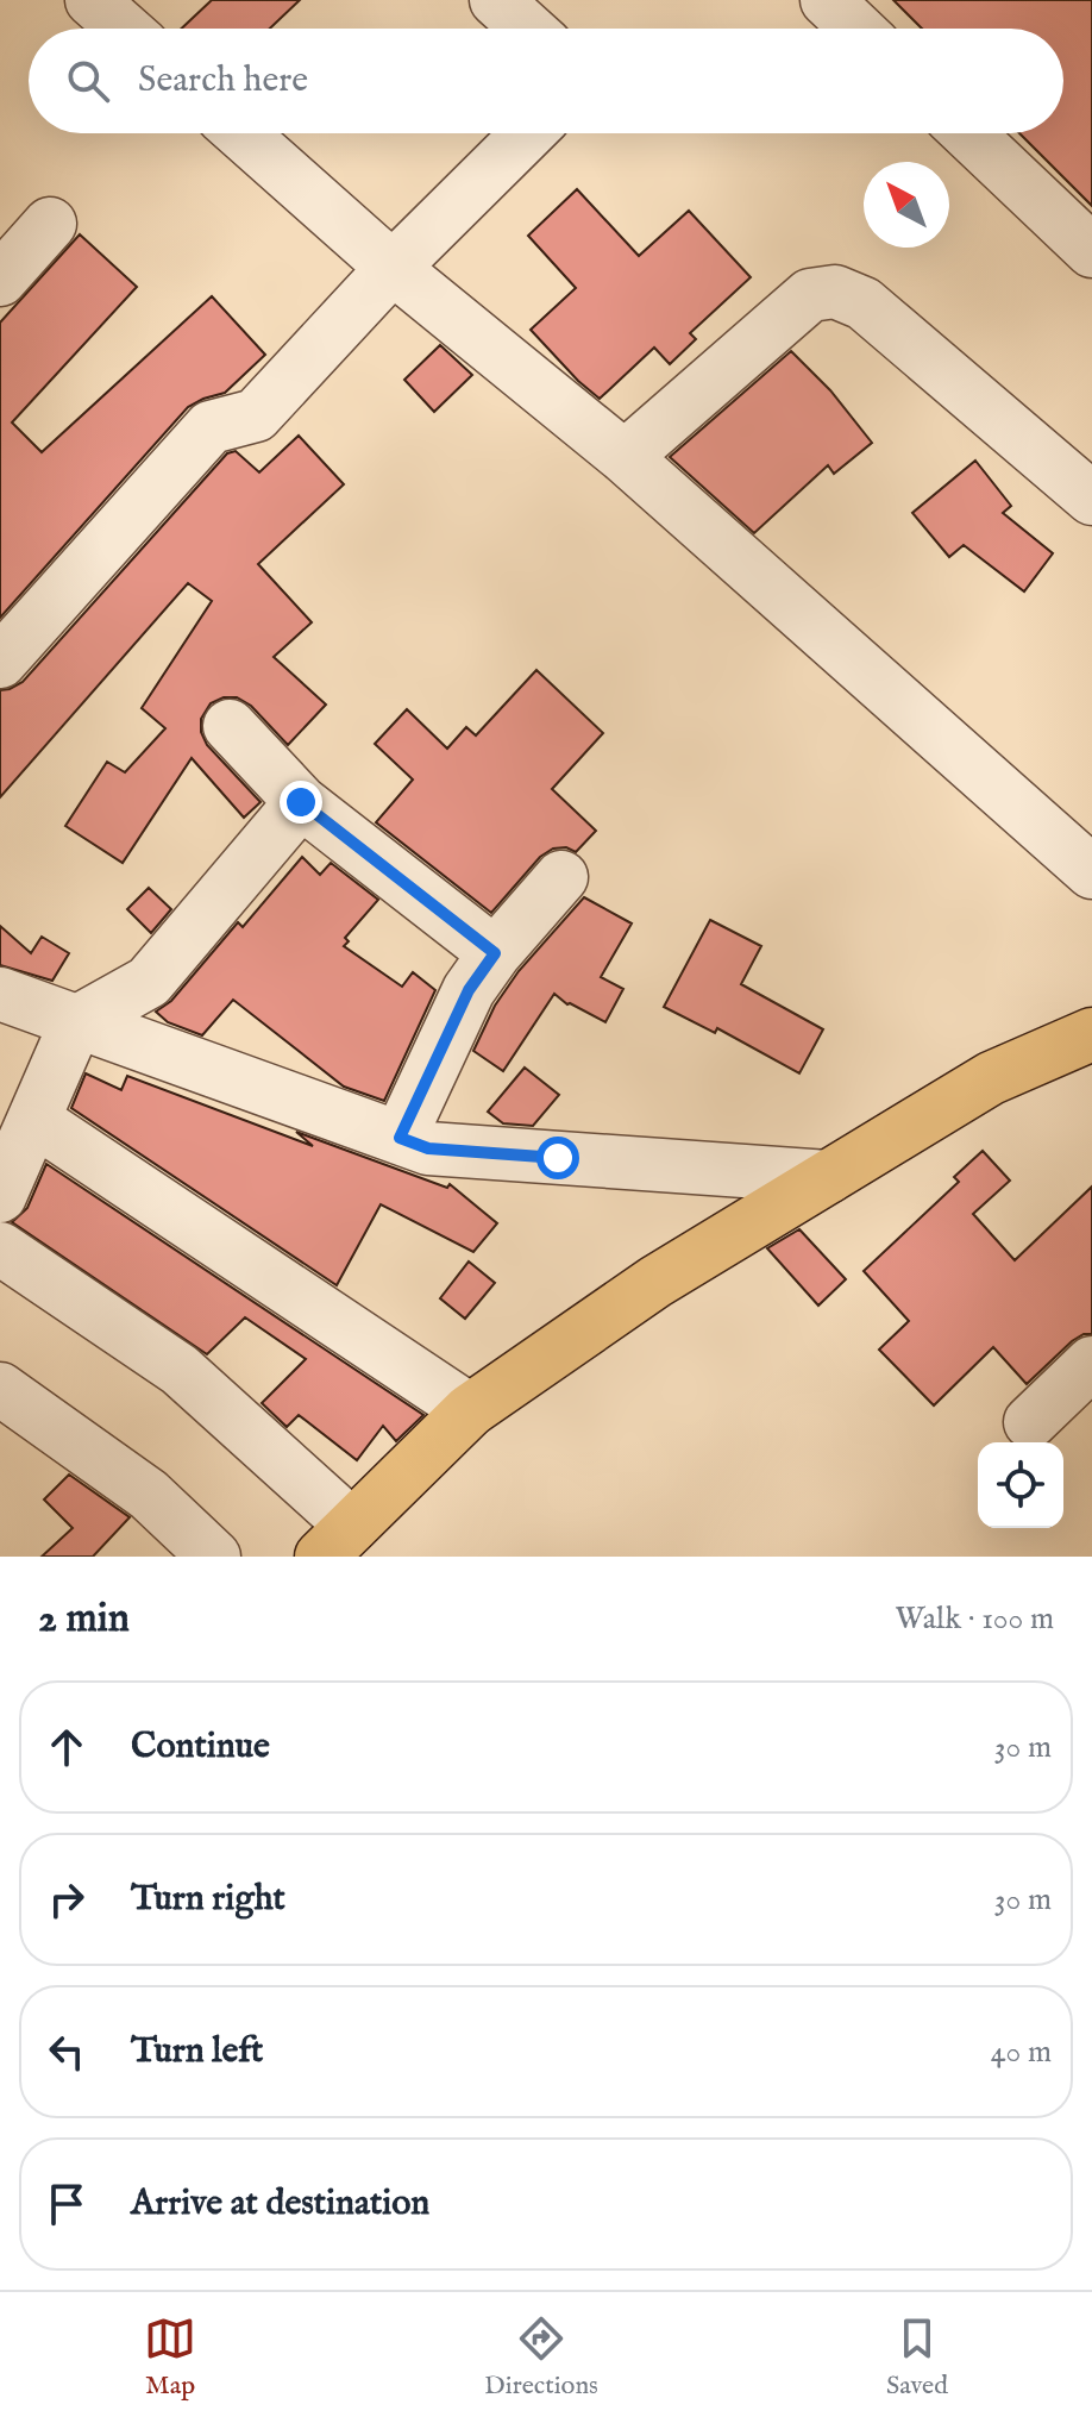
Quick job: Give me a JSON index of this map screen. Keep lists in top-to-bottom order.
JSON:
{
  "north": "top left",
  "page": {
    "search": "Search here",
    "heading": ["2 min", "Walk · 100 m"],
    "list": [
      ["Continue", "30 m"],
      ["Turn right", "30 m"],
      ["Turn left", "40 m"],
      "Arrive at destination"
    ],
    "nav": ["Map", "Directions", "Saved"]
  }
}
